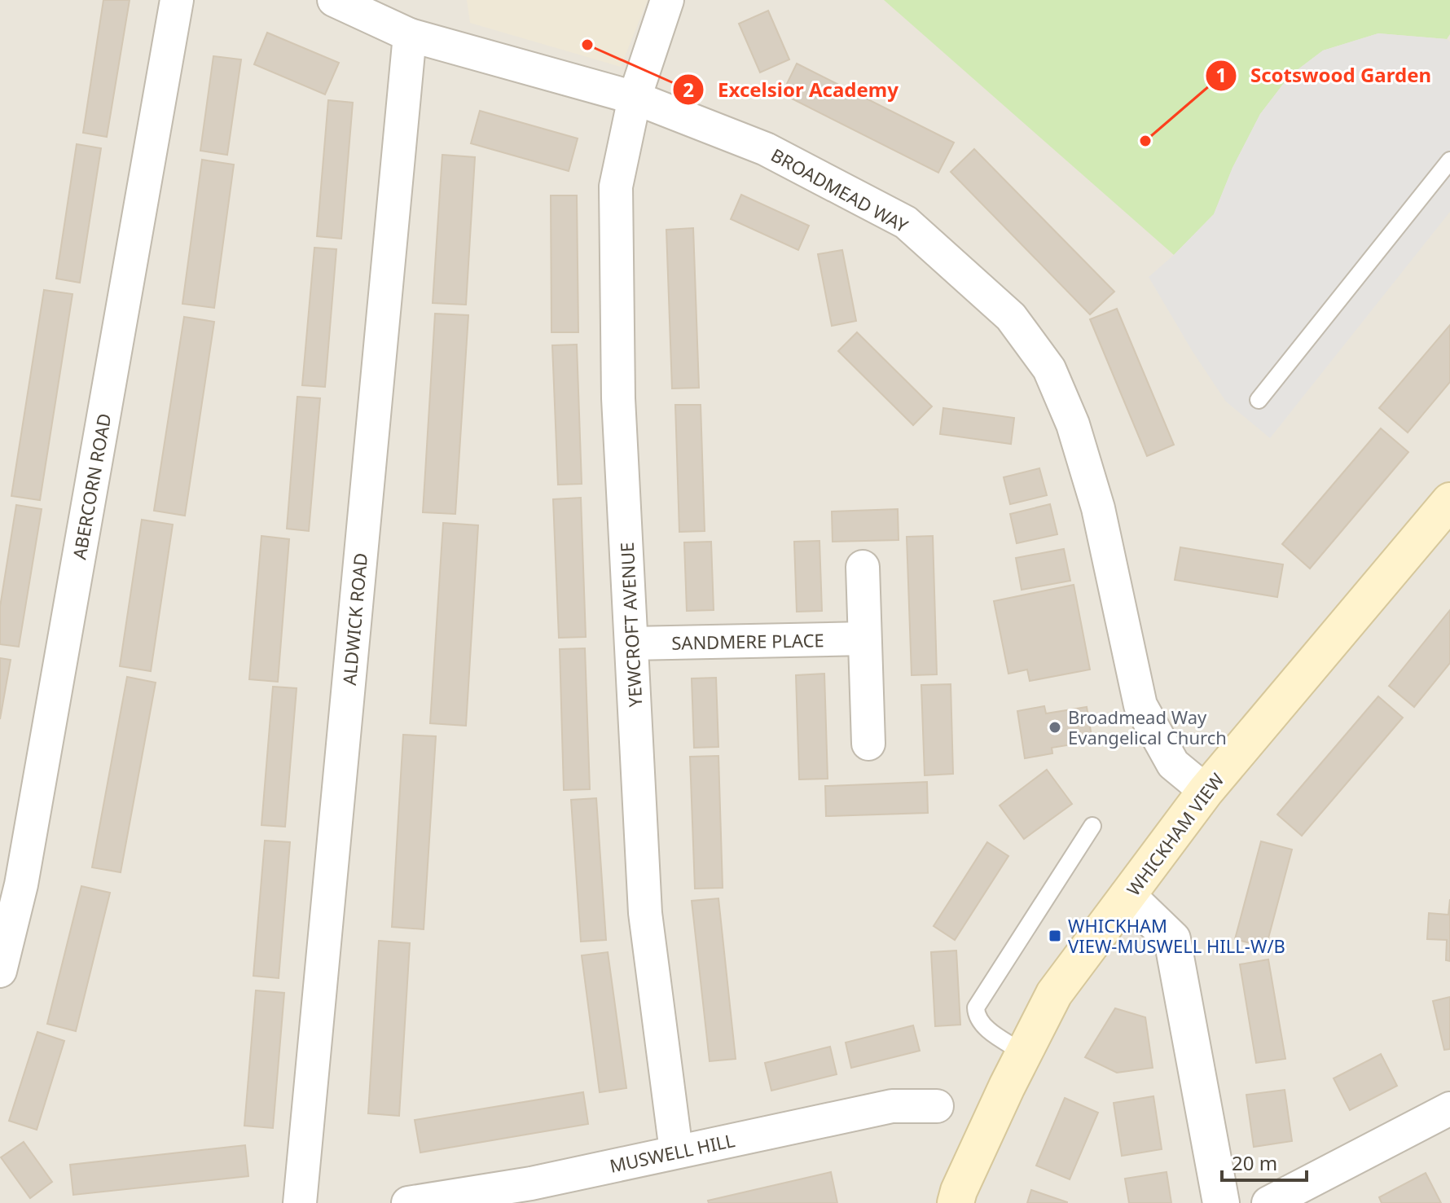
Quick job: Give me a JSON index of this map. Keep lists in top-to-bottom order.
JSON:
{
  "streets": {
    "main road": ["WHICKHAM VIEW"],
    "street": [
      "BROADMEAD WAY",
      "ABERCORN ROAD",
      "ALDWICK ROAD",
      "YEWCROFT AVENUE",
      "SANDMERE PLACE",
      "MUSWELL HILL"
    ]
  },
  "crossings": [
    ["BROADMEAD WAY", "ALDWICK ROAD"],
    ["BROADMEAD WAY", "YEWCROFT AVENUE"],
    ["BROADMEAD WAY", "WHICKHAM VIEW"],
    ["YEWCROFT AVENUE", "SANDMERE PLACE"],
    ["YEWCROFT AVENUE", "MUSWELL HILL"]
  ],
  "places": {
    "other": ["Excelsior Academy", "Scotswood Garden", "Broadmead Way Evangelical Church"],
    "transit": ["WHICKHAM VIEW-MUSWELL HILL-W/B"]
  },
  "scale_bar": "20 m"
}
